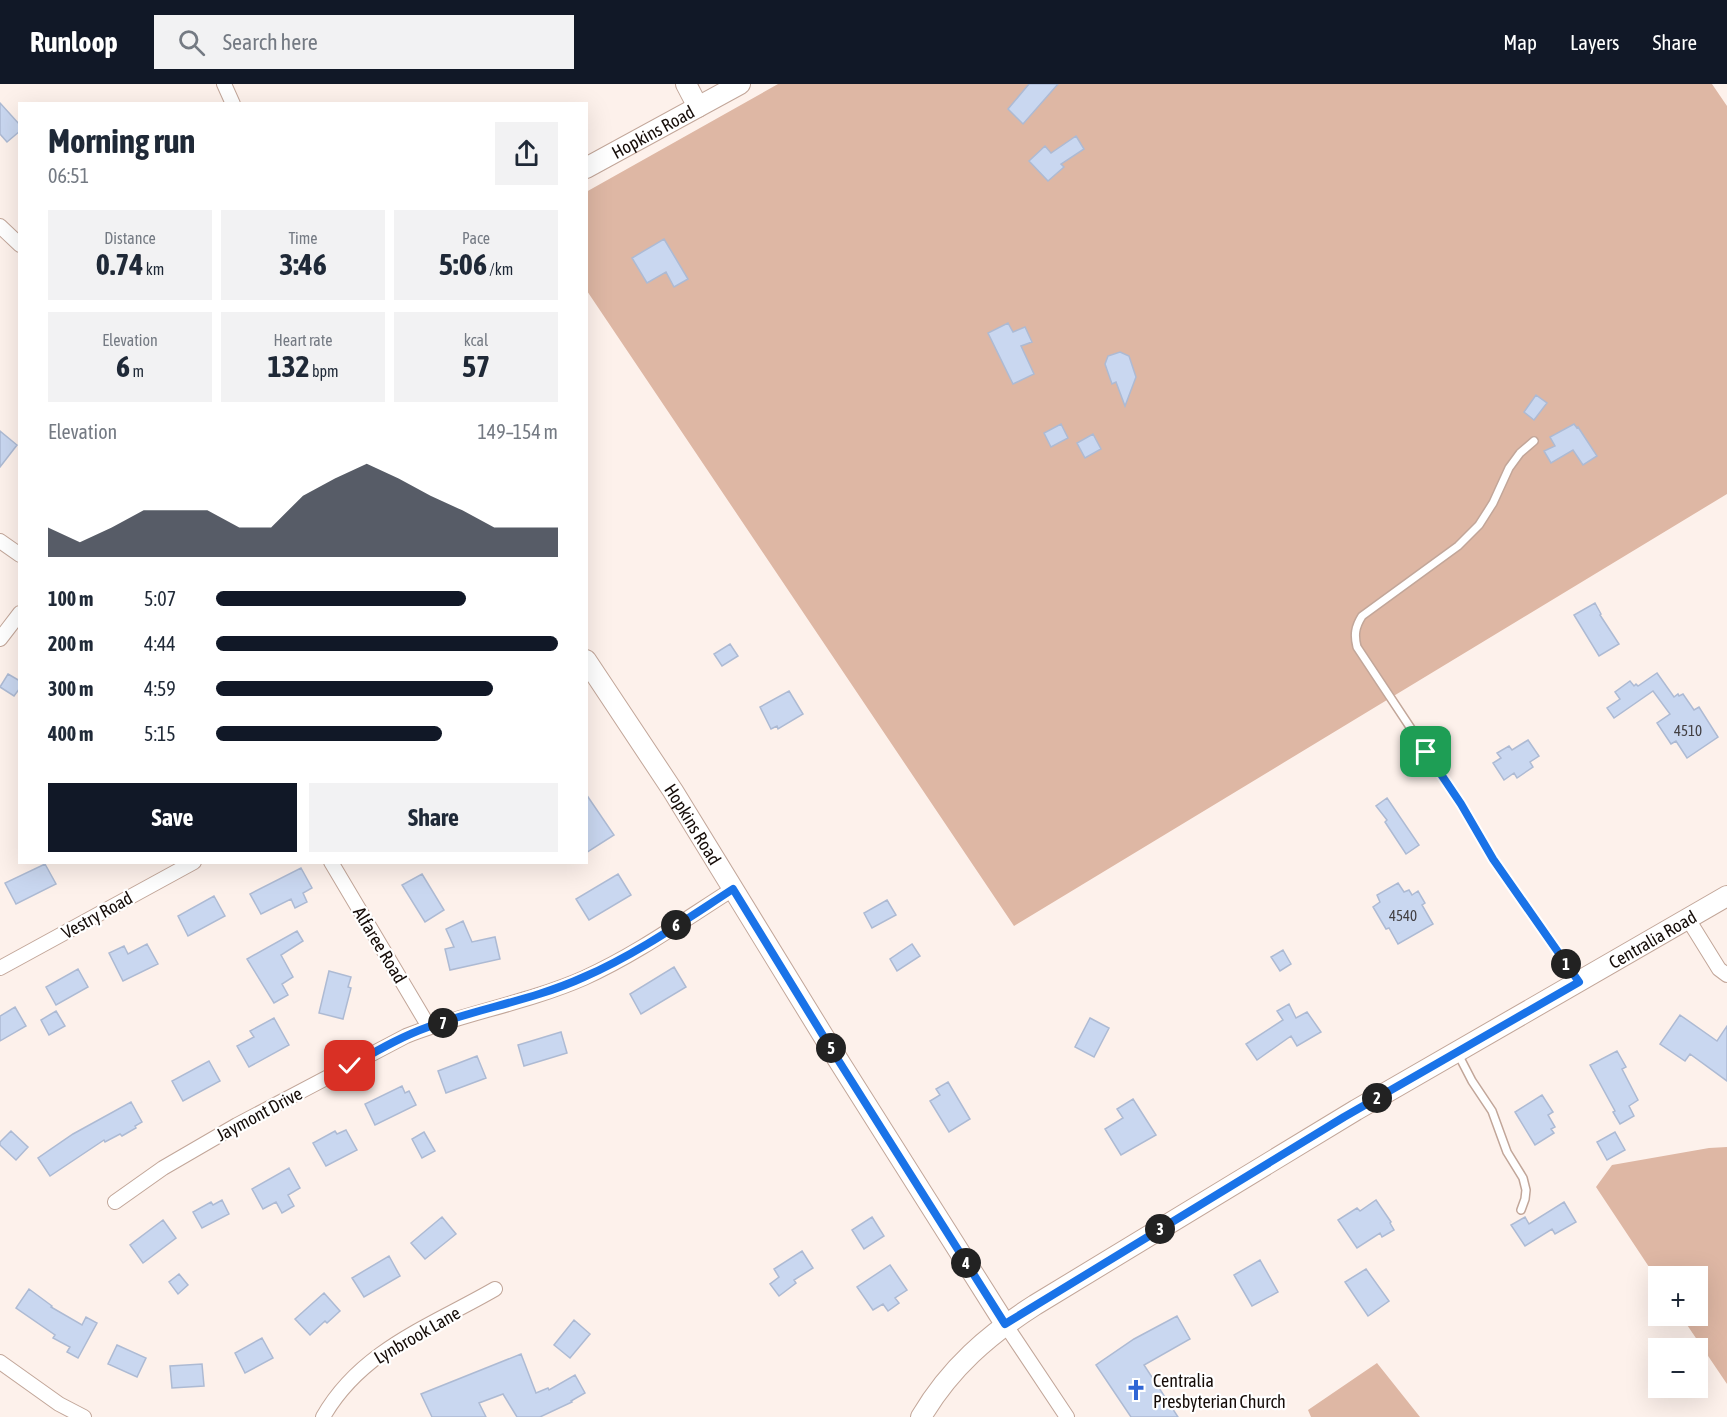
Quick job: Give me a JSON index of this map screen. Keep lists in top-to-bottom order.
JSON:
{
  "streets": {
    "main road": ["Hopkins Road", "Centralia Road"],
    "street": [
      "Vestry Road",
      "Alfaree Road",
      "Jaymont Drive",
      "Lynbrook Lane"
    ]
  },
  "crossings": [
    ["Hopkins Road", "Centralia Road"],
    ["Hopkins Road", "Jaymont Drive"],
    ["Alfaree Road", "Jaymont Drive"]
  ],
  "places": {
    "church": ["Centralia Presbyterian Church"]
  },
  "house_numbers": ["4510", "4540"],
  "page": {
    "header": "Runloop",
    "search": "Search here",
    "nav": ["Map", "Layers", "Share"],
    "heading": ["Morning run", "06:51"],
    "stats": [
      ["Distance", "0.74 km"],
      ["Time", "3:46"],
      ["Pace", "5:06 /km"],
      ["Elevation", "6 m"],
      ["Heart rate", "132 bpm"],
      ["kcal", "57"]
    ],
    "chart": ["Elevation", "149–154 m"],
    "list": [
      {
        "name": "100 m",
        "note": "5:07"
      },
      {
        "name": "200 m",
        "note": "4:44"
      },
      {
        "name": "300 m",
        "note": "4:59"
      },
      {
        "name": "400 m",
        "note": "5:15"
      }
    ],
    "buttons": ["Save", "Share"],
    "pins": [
      "6",
      "1",
      "7",
      "5",
      "2",
      "3",
      "4"
    ],
    "map_buttons": ["+", "−"]
  }
}
